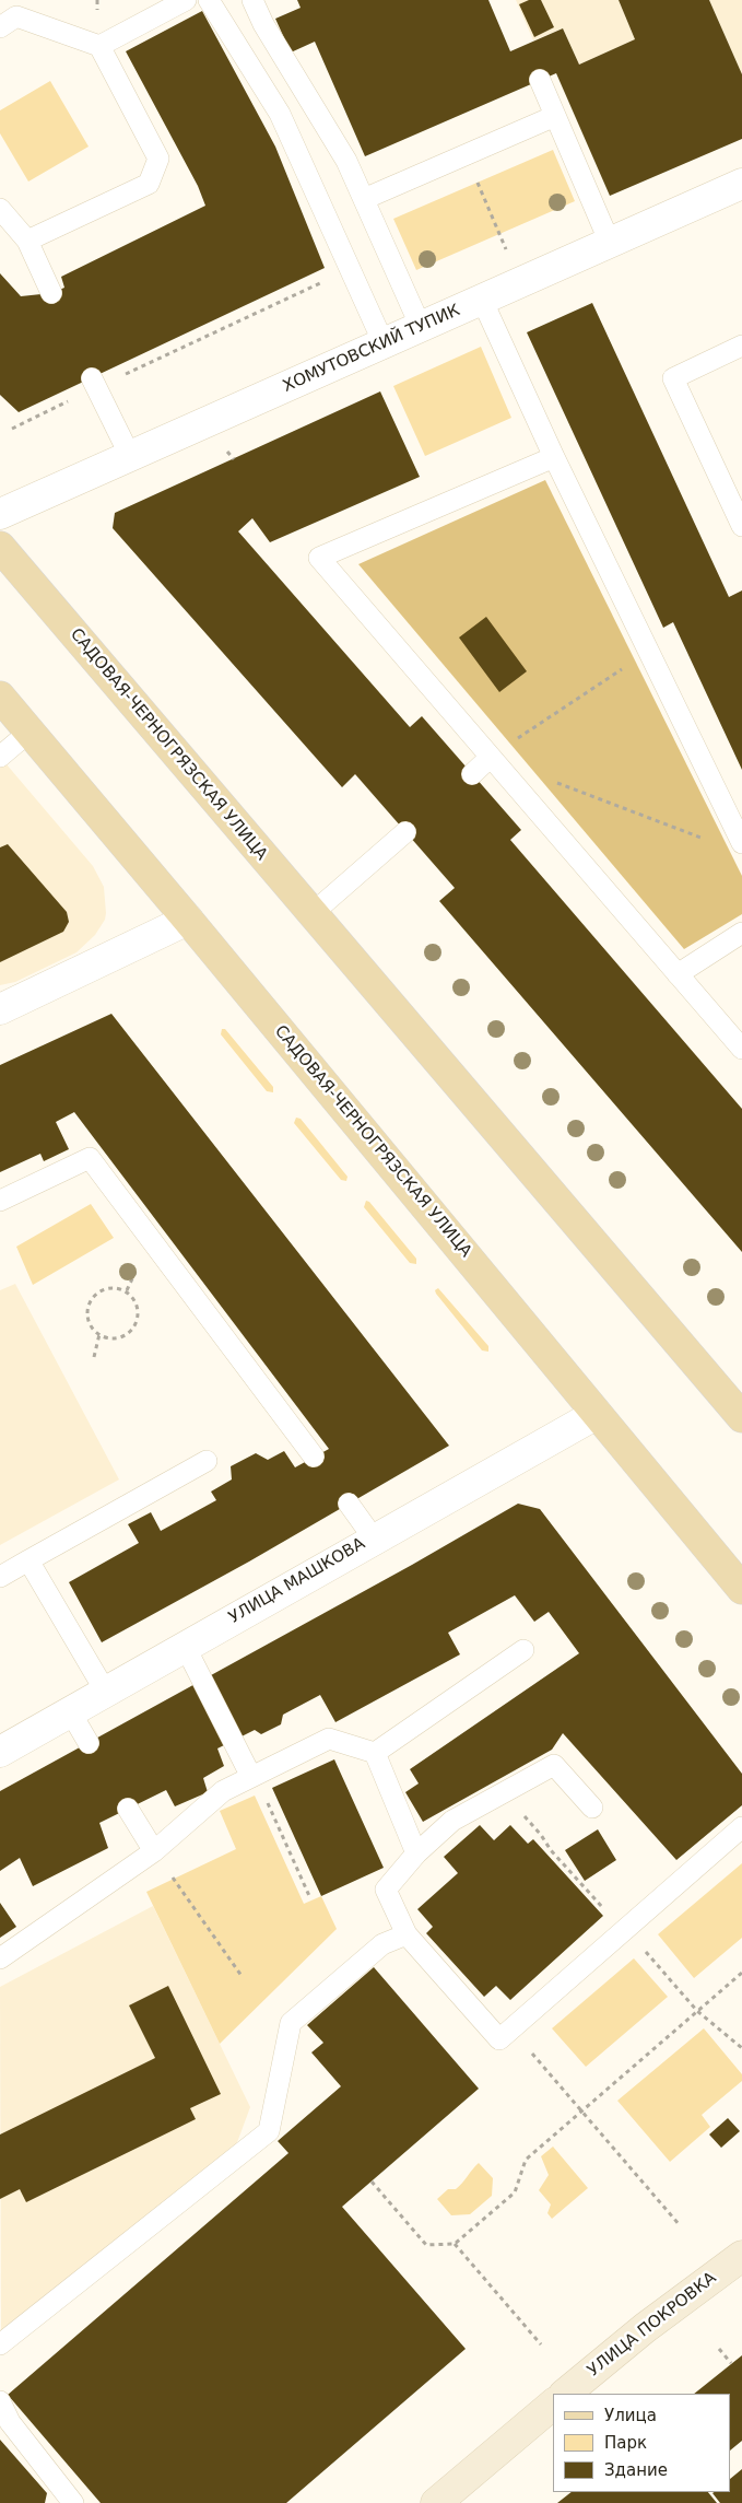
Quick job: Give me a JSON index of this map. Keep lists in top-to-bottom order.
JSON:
{
  "streets": {
    "main road": ["САДОВАЯ-ЧЕРНОГРЯЗСКАЯ УЛИЦА", "УЛИЦА ПОКРОВКА"],
    "street": ["ХОМУТОВСКИЙ ТУПИК", "УЛИЦА МАШКОВА"]
  },
  "crossings": [
    ["САДОВАЯ-ЧЕРНОГРЯЗСКАЯ УЛИЦА", "УЛИЦА МАШКОВА"]
  ],
  "legend": ["Улица", "Парк", "Здание"]
}
